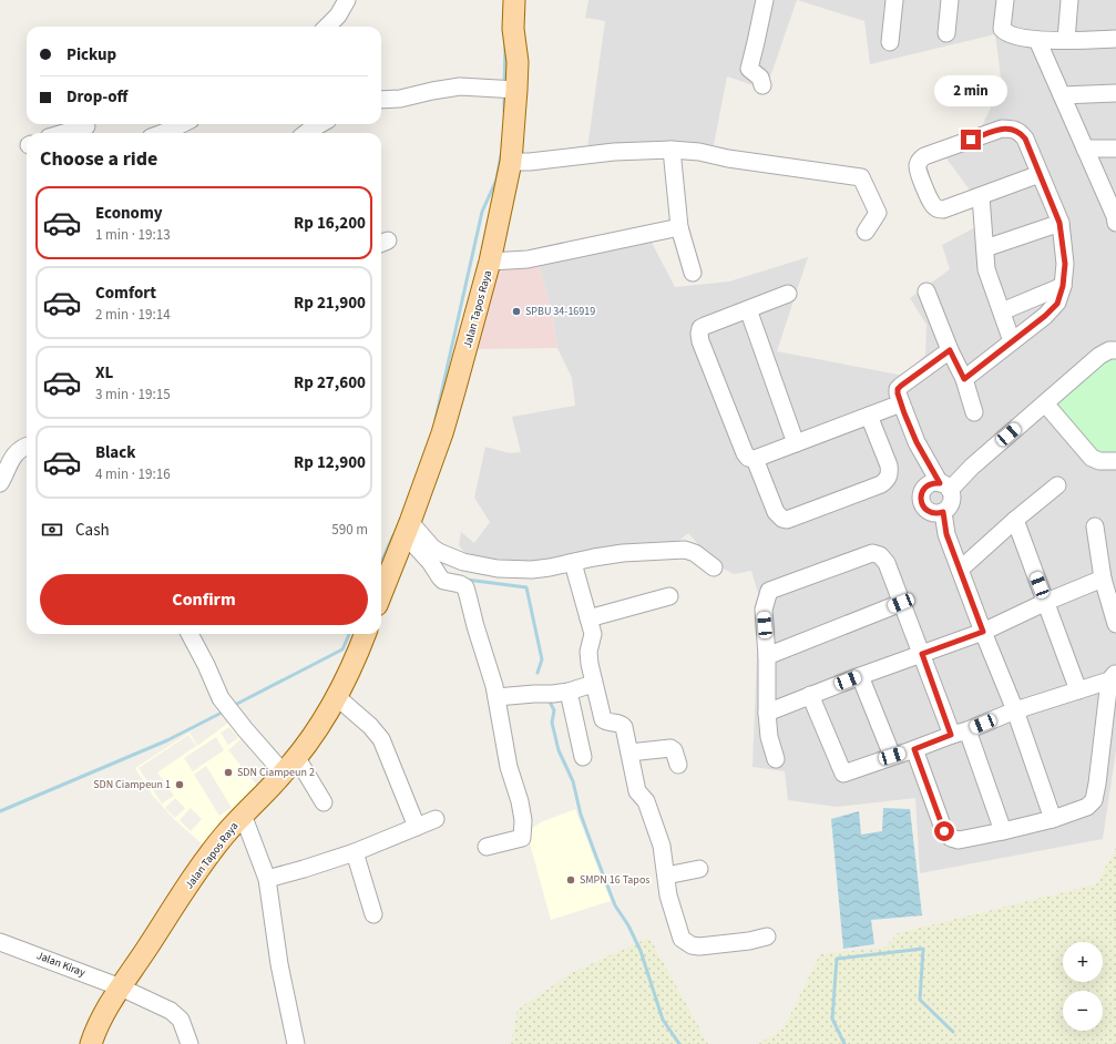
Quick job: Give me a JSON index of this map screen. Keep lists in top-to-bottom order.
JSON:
{
  "streets": {
    "main road": ["Jalan Tapos Raya"],
    "street": ["Jalan Kiray"]
  },
  "crossings": [
    ["Jalan Tapos Raya", "Jalan Kiray"]
  ],
  "places": [
    "SPBU 34-16919",
    "SDN Ciampeun 2",
    "SDN Ciampeun 1",
    "SMPN 16 Tapos"
  ],
  "page": {
    "banner": ["Pickup", "Drop-off"],
    "bubble": "2 min",
    "heading": "Choose a ride",
    "list": [
      {
        "name": "Economy",
        "note": "1 min · 19:13",
        "value": "Rp 16,200"
      },
      {
        "name": "Comfort",
        "note": "2 min · 19:14",
        "value": "Rp 21,900"
      },
      {
        "name": "XL",
        "note": "3 min · 19:15",
        "value": "Rp 27,600"
      },
      {
        "name": "Black",
        "note": "4 min · 19:16",
        "value": "Rp 12,900"
      }
    ],
    "pay": ["Cash", "590 m"],
    "buttons": "Confirm",
    "map_buttons": ["+", "−"]
  }
}
